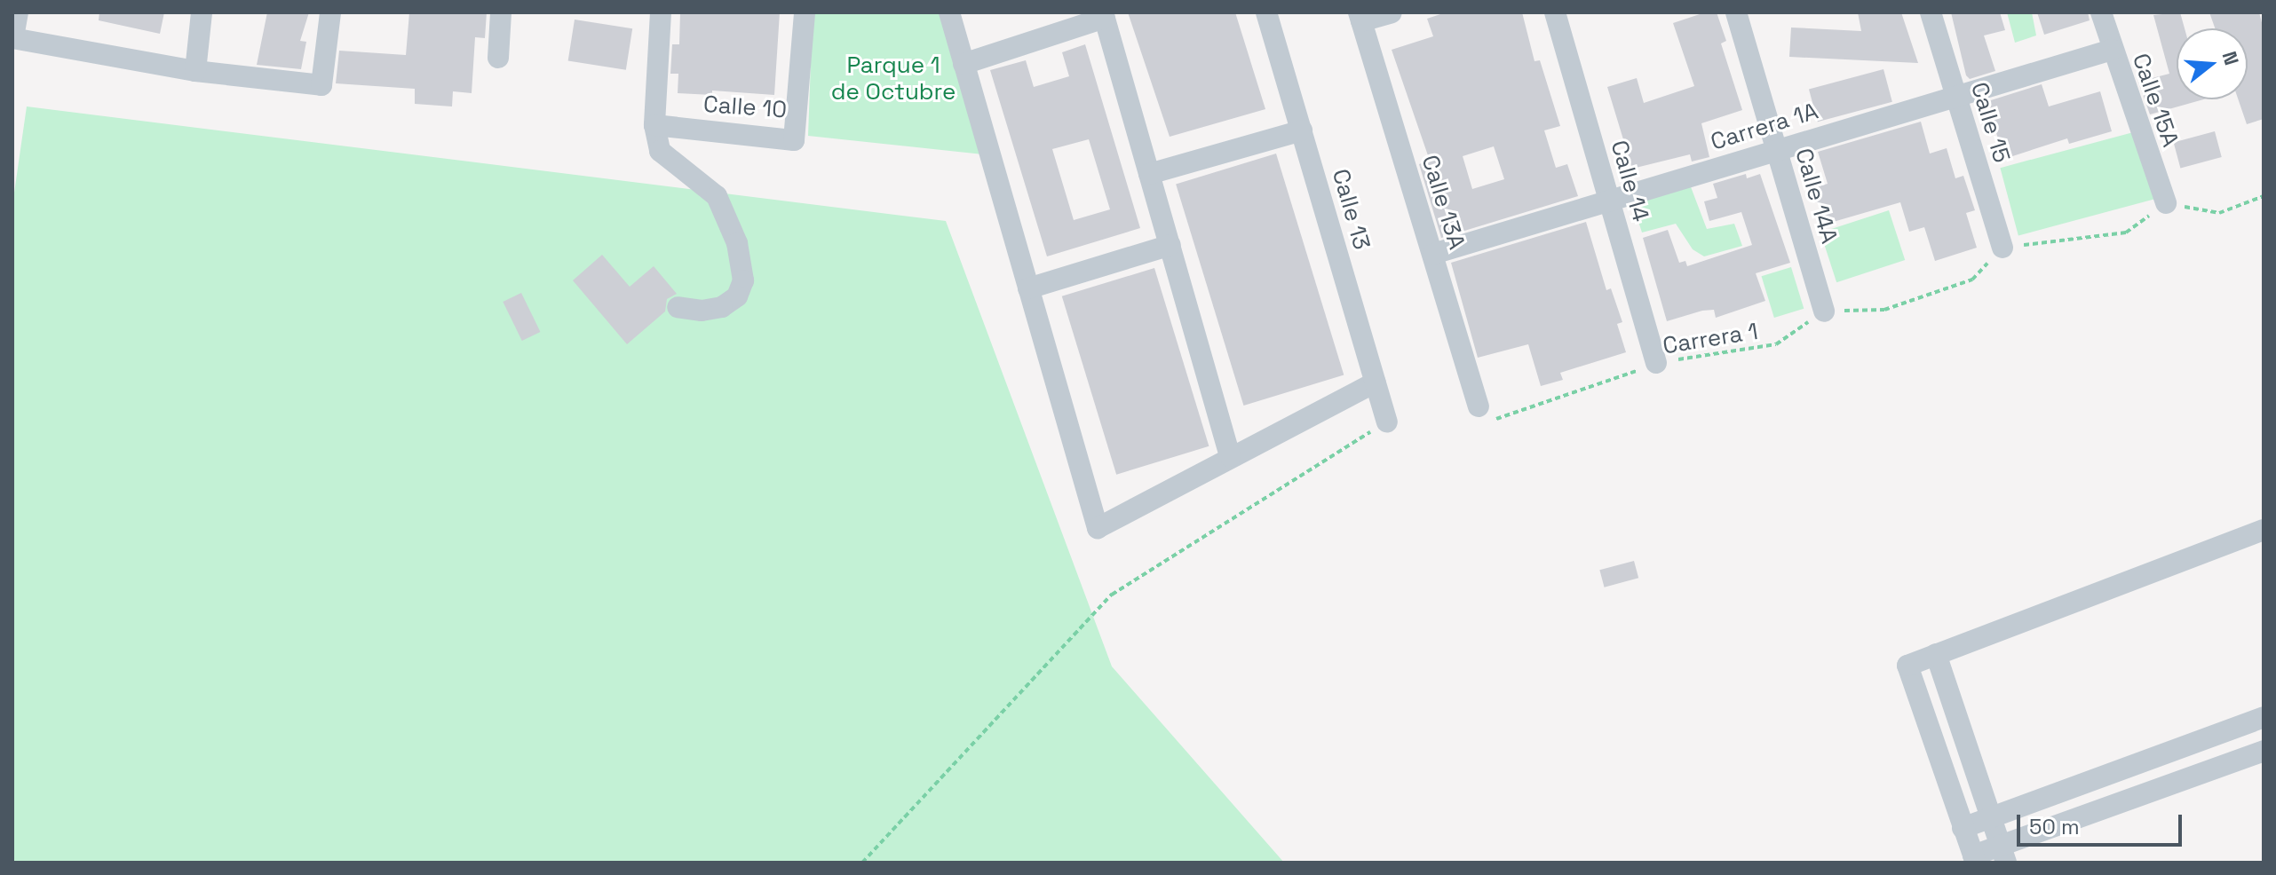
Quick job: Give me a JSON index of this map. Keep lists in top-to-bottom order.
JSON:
{
  "streets": {
    "street": [
      "Calle 15A",
      "Calle 10",
      "Calle 15",
      "Carrera 1A",
      "Calle 14",
      "Calle 14A",
      "Calle 13A",
      "Calle 13"
    ],
    "path": ["Carrera 1"]
  },
  "crossings": [
    ["Calle 15A", "Carrera 1A"],
    ["Calle 15", "Carrera 1A"],
    ["Carrera 1A", "Calle 14"],
    ["Carrera 1A", "Calle 14A"],
    ["Carrera 1A", "Calle 13A"],
    ["Calle 14", "Carrera 1"],
    ["Calle 14A", "Carrera 1"],
    ["Calle 13A", "Carrera 1"]
  ],
  "parks": ["Parque 1 de Octubre"],
  "scale_bar": "50 m",
  "north": "right"
}
